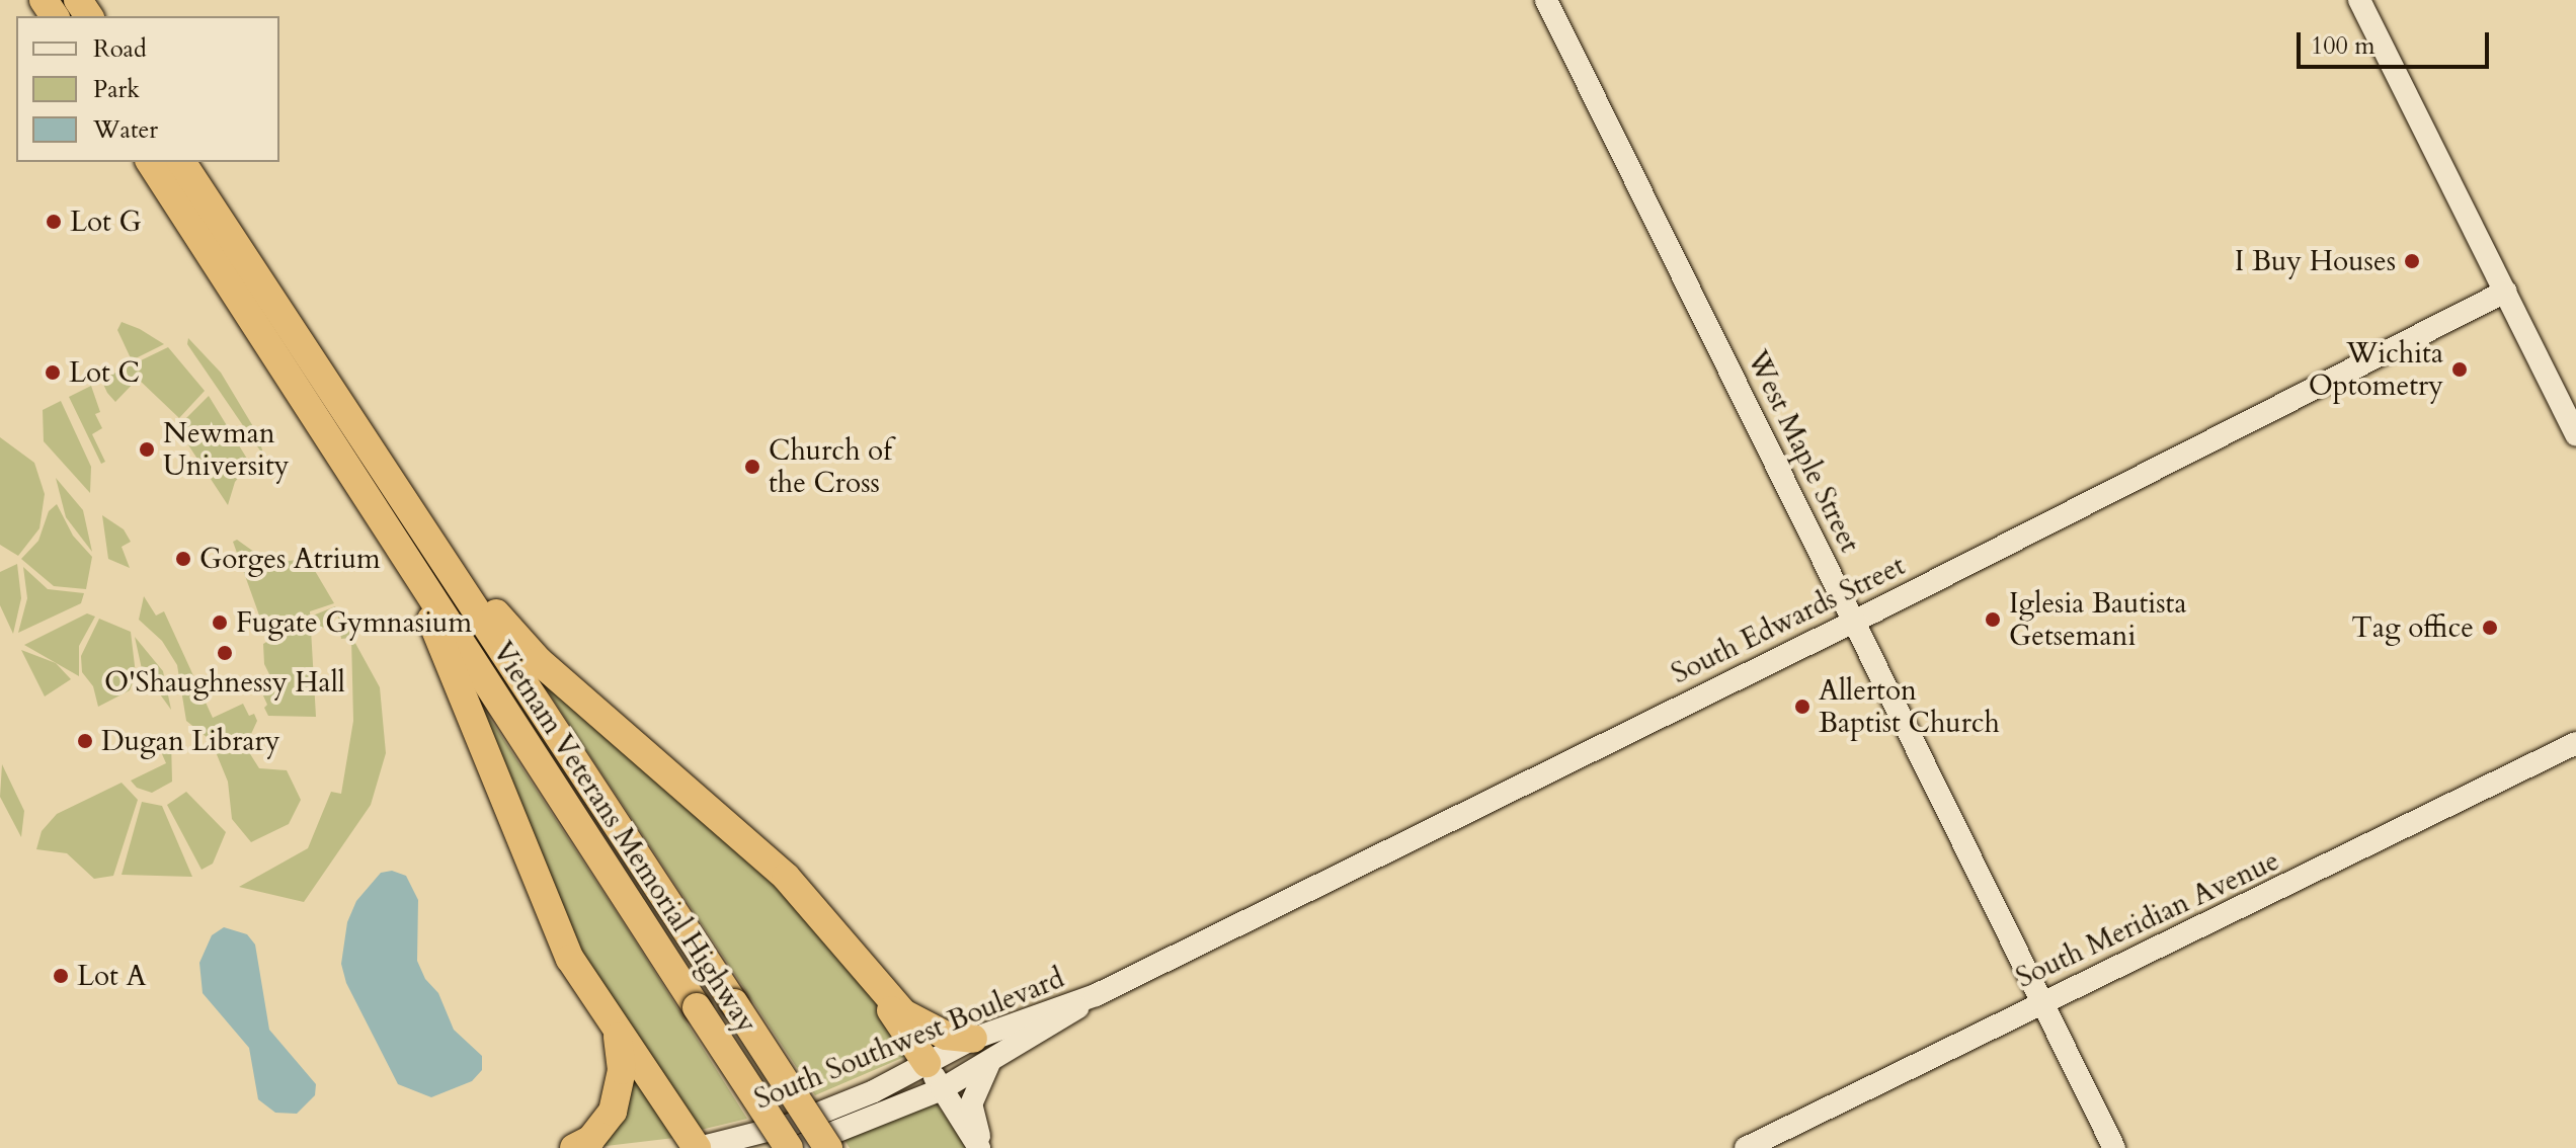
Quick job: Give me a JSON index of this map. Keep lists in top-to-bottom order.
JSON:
{
  "streets": {
    "highway": ["Vietnam Veterans Memorial Highway"],
    "street": [
      "West Maple Street",
      "South Edwards Street",
      "South Meridian Avenue",
      "South Southwest Boulevard"
    ]
  },
  "crossings": [
    ["West Maple Street", "South Edwards Street"],
    ["West Maple Street", "South Meridian Avenue"],
    ["South Edwards Street", "South Southwest Boulevard"],
    ["Vietnam Veterans Memorial Highway", "South Southwest Boulevard"]
  ],
  "places": [
    "Lot G",
    "I Buy Houses",
    "Wichita Optometry",
    "Lot C",
    "Newman University",
    "Church of the Cross",
    "Gorges Atrium",
    "Iglesia Bautista Getsemani",
    "Fugate Gymnasium",
    "Tag office",
    "O'Shaughnessy Hall",
    "Allerton Baptist Church",
    "Dugan Library",
    "Lot A"
  ],
  "legend": ["Road", "Park", "Water"],
  "scale_bar": "100 m"
}
